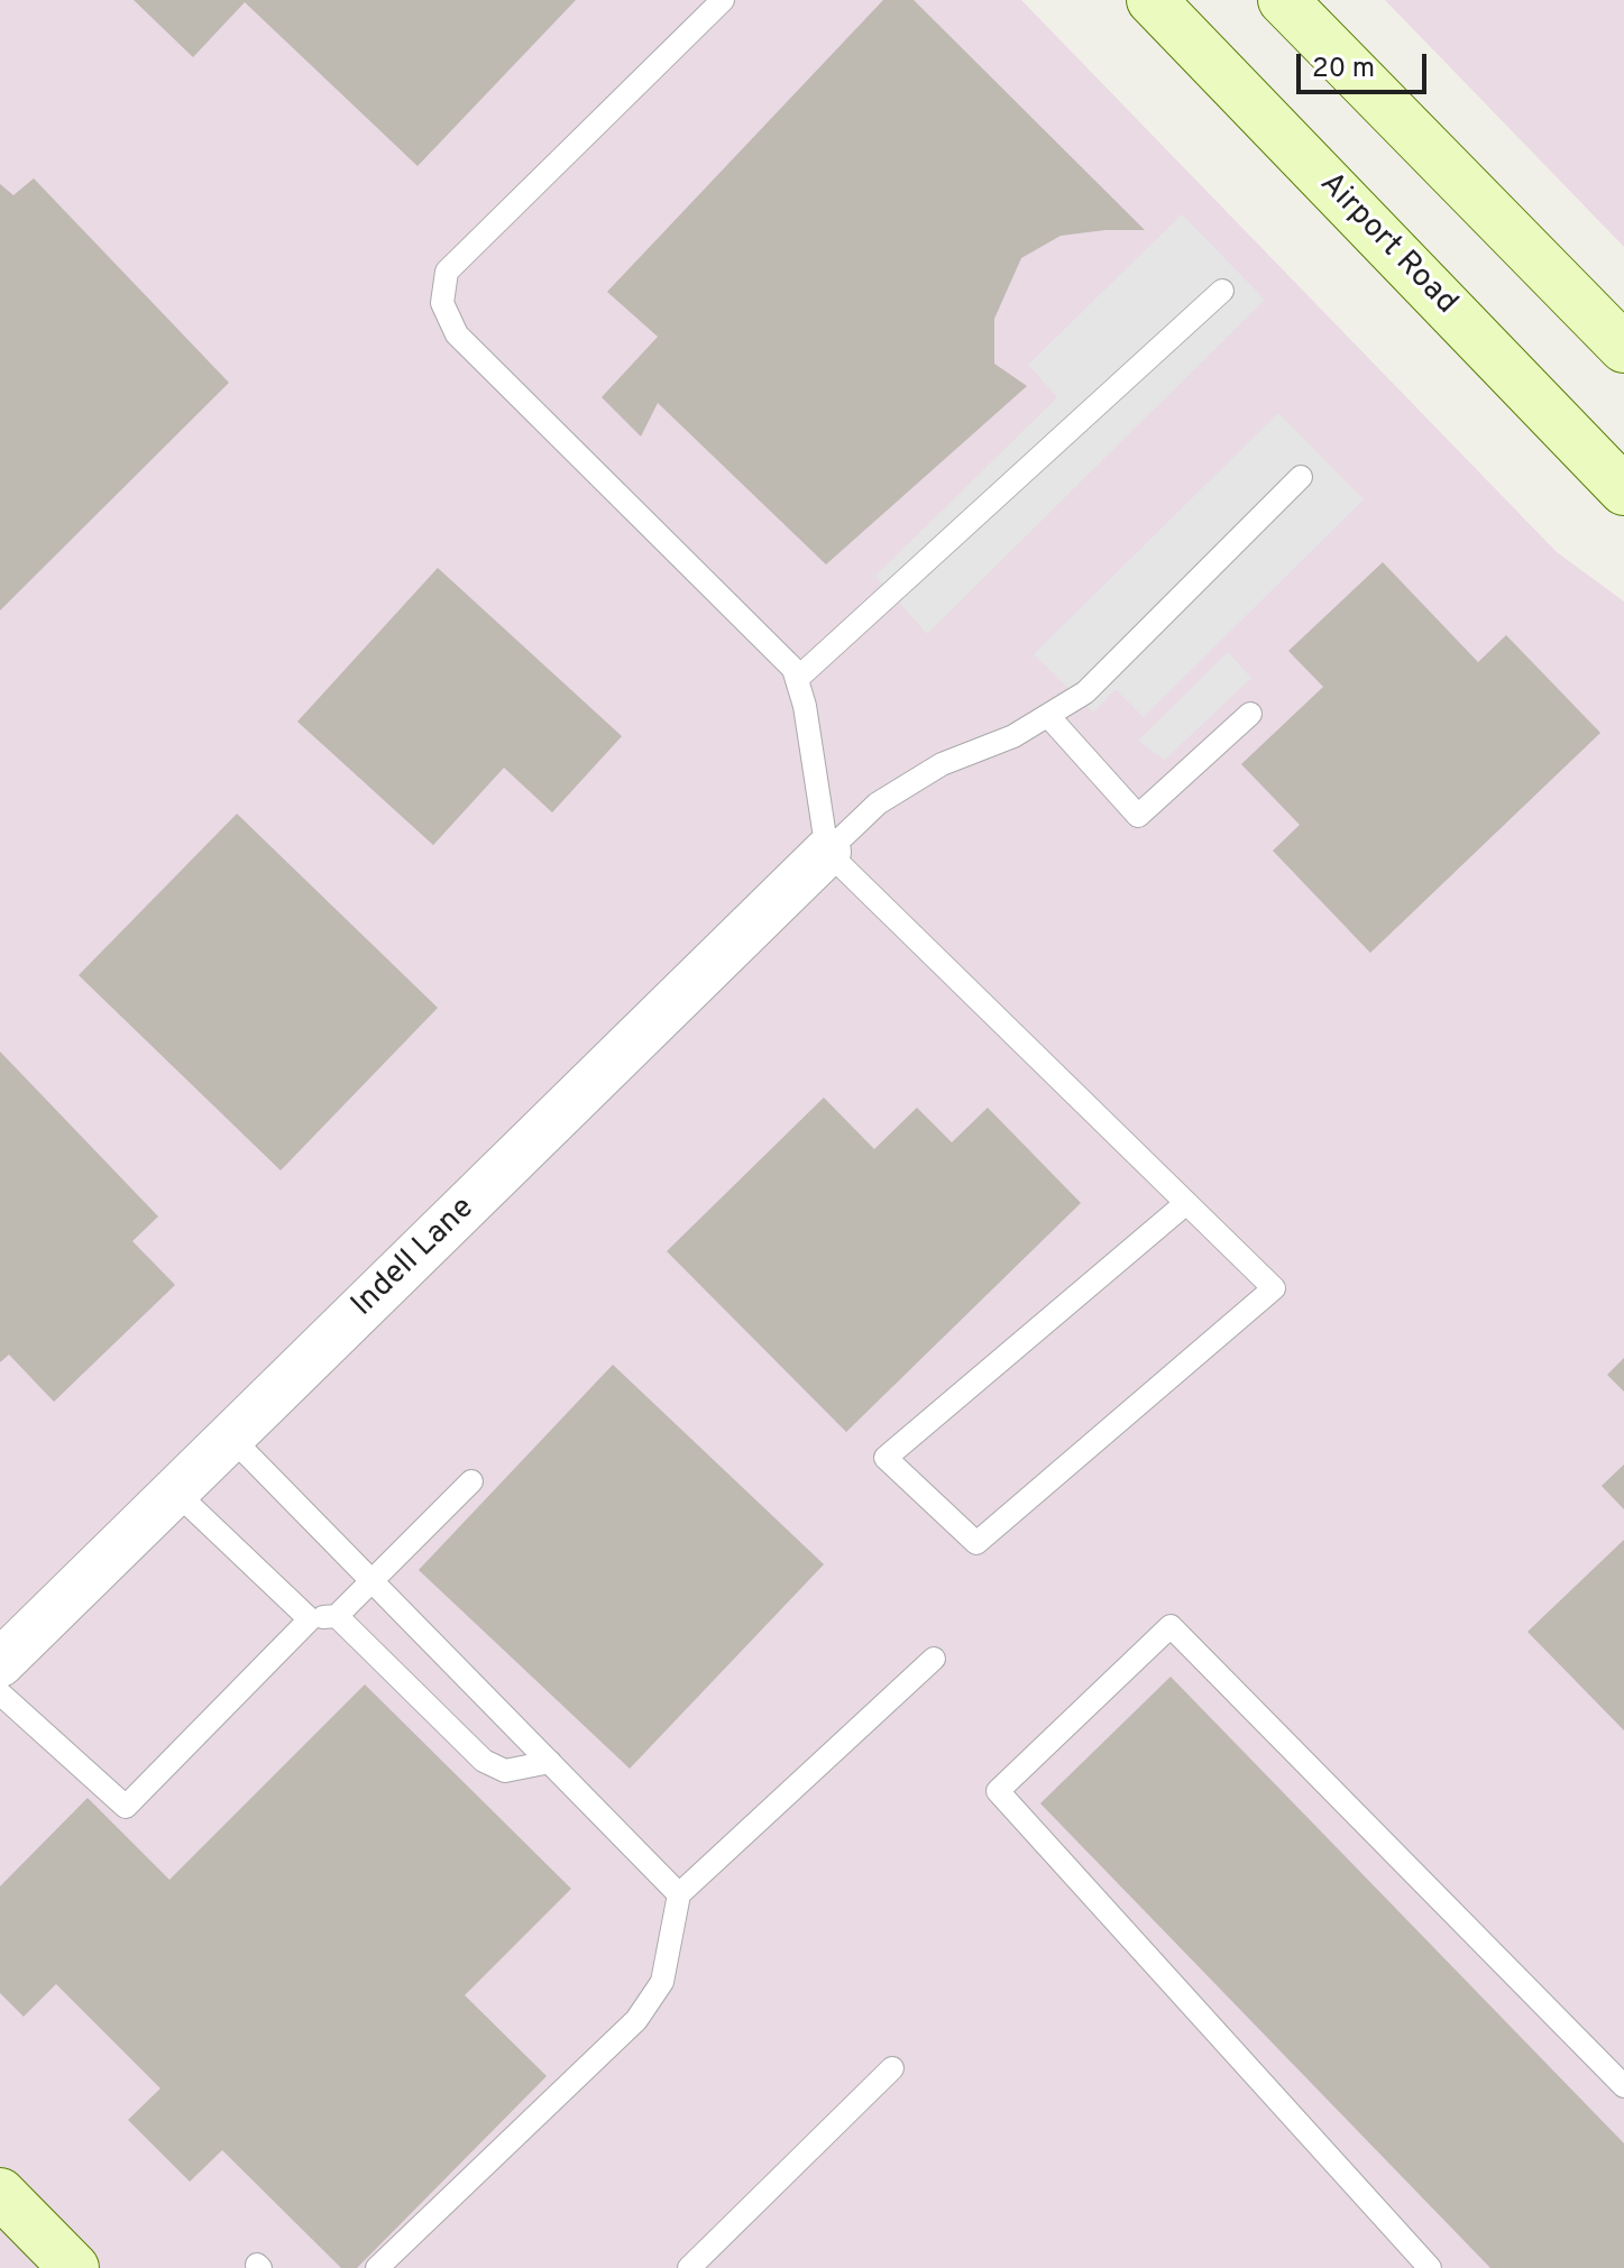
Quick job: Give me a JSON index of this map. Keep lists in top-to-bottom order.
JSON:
{
  "streets": {
    "main road": ["Airport Road"],
    "street": ["Indell Lane"]
  },
  "scale_bar": "20 m"
}
